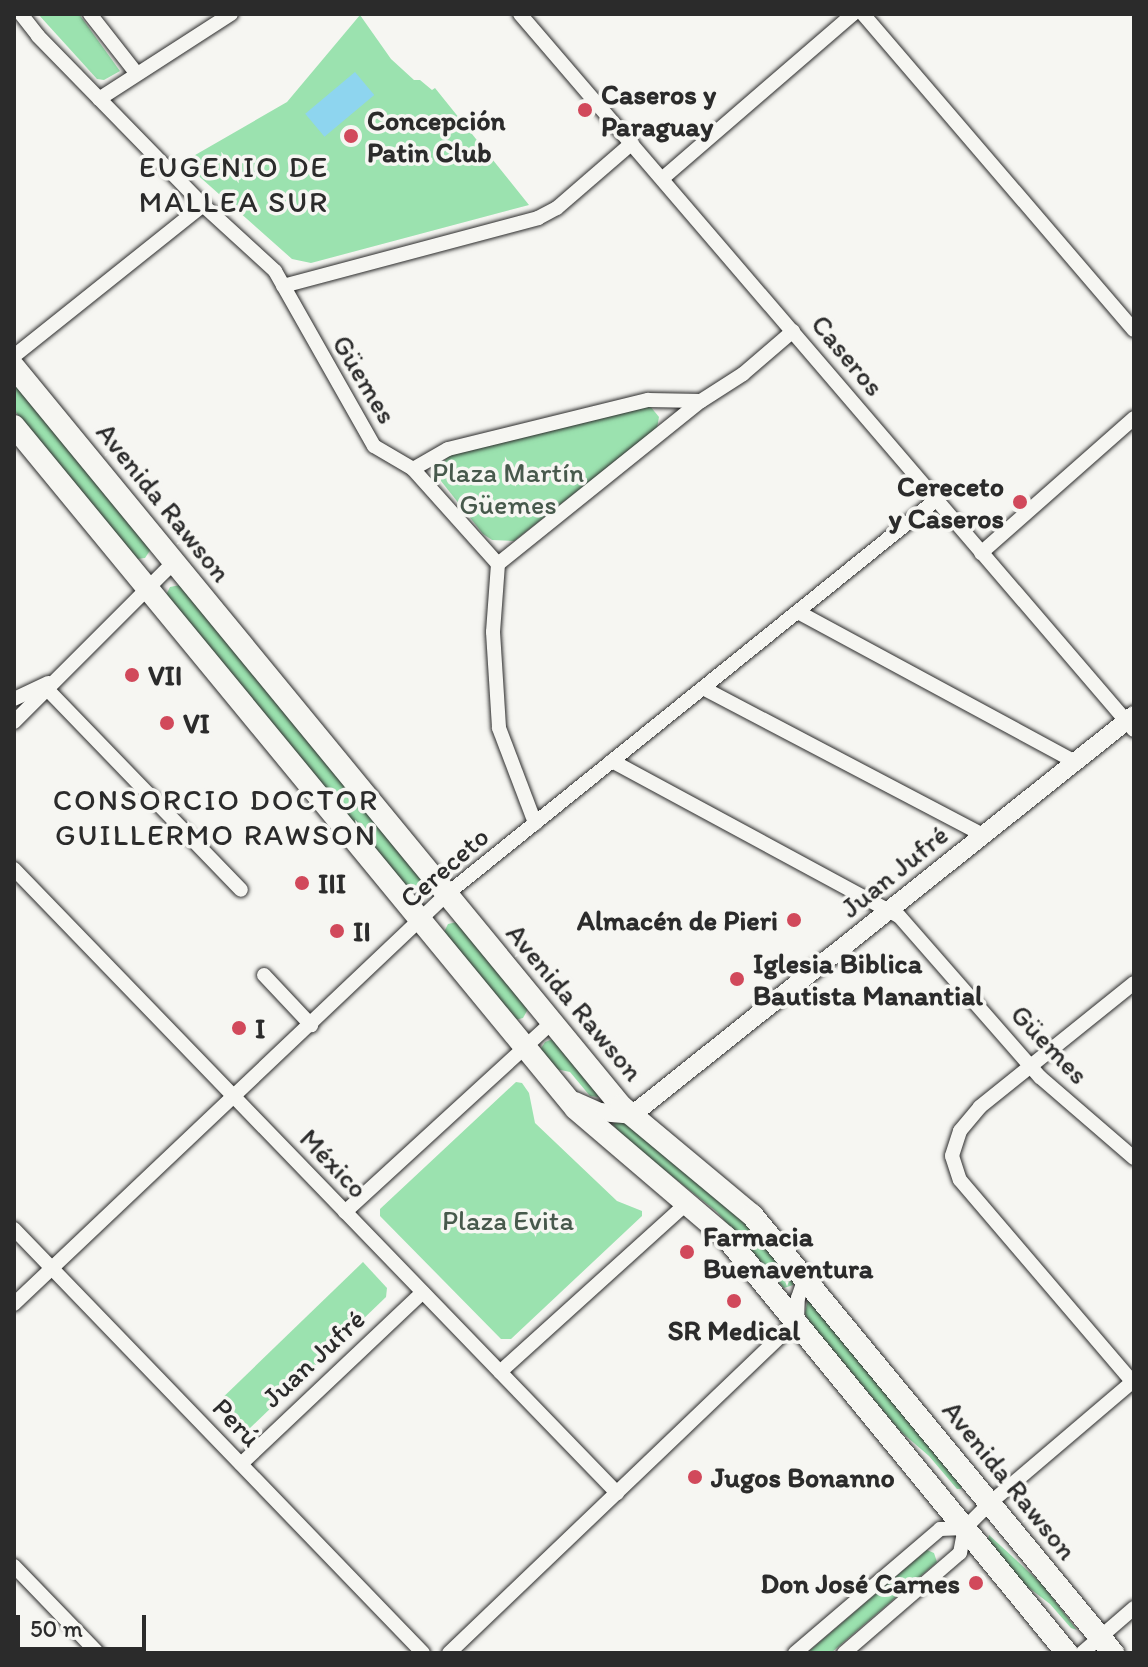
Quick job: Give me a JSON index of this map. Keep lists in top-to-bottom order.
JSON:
{
  "streets": {
    "main road": ["Avenida Rawson"],
    "street": [
      "Caseros",
      "Güemes",
      "Cereceto",
      "Juan Jufré",
      "México",
      "Perú"
    ]
  },
  "crossings": [
    ["Caseros", "Cereceto"],
    ["Caseros", "Juan Jufré"],
    ["Güemes", "Cereceto"],
    ["Güemes", "Juan Jufré"],
    ["Avenida Rawson", "Cereceto"],
    ["Avenida Rawson", "Juan Jufré"],
    ["Cereceto", "México"],
    ["Cereceto", "Perú"],
    ["Juan Jufré", "México"],
    ["Juan Jufré", "Perú"]
  ],
  "districts": ["EUGENIO DE MALLEA SUR", "CONSORCIO DOCTOR GUILLERMO RAWSON"],
  "parks": ["Plaza Martín Güemes", "Plaza Evita"],
  "places": [
    "Caseros y Paraguay",
    "Concepción Patin Club",
    "Cereceto y Caseros",
    "VII",
    "VI",
    "III",
    "Almacén de Pieri",
    "II",
    "Iglesia Biblica Bautista Manantial",
    "I",
    "Farmacia Buenaventura",
    "SR Medical",
    "Jugos Bonanno",
    "Don José Carnes"
  ],
  "scale_bar": "50 m"
}
